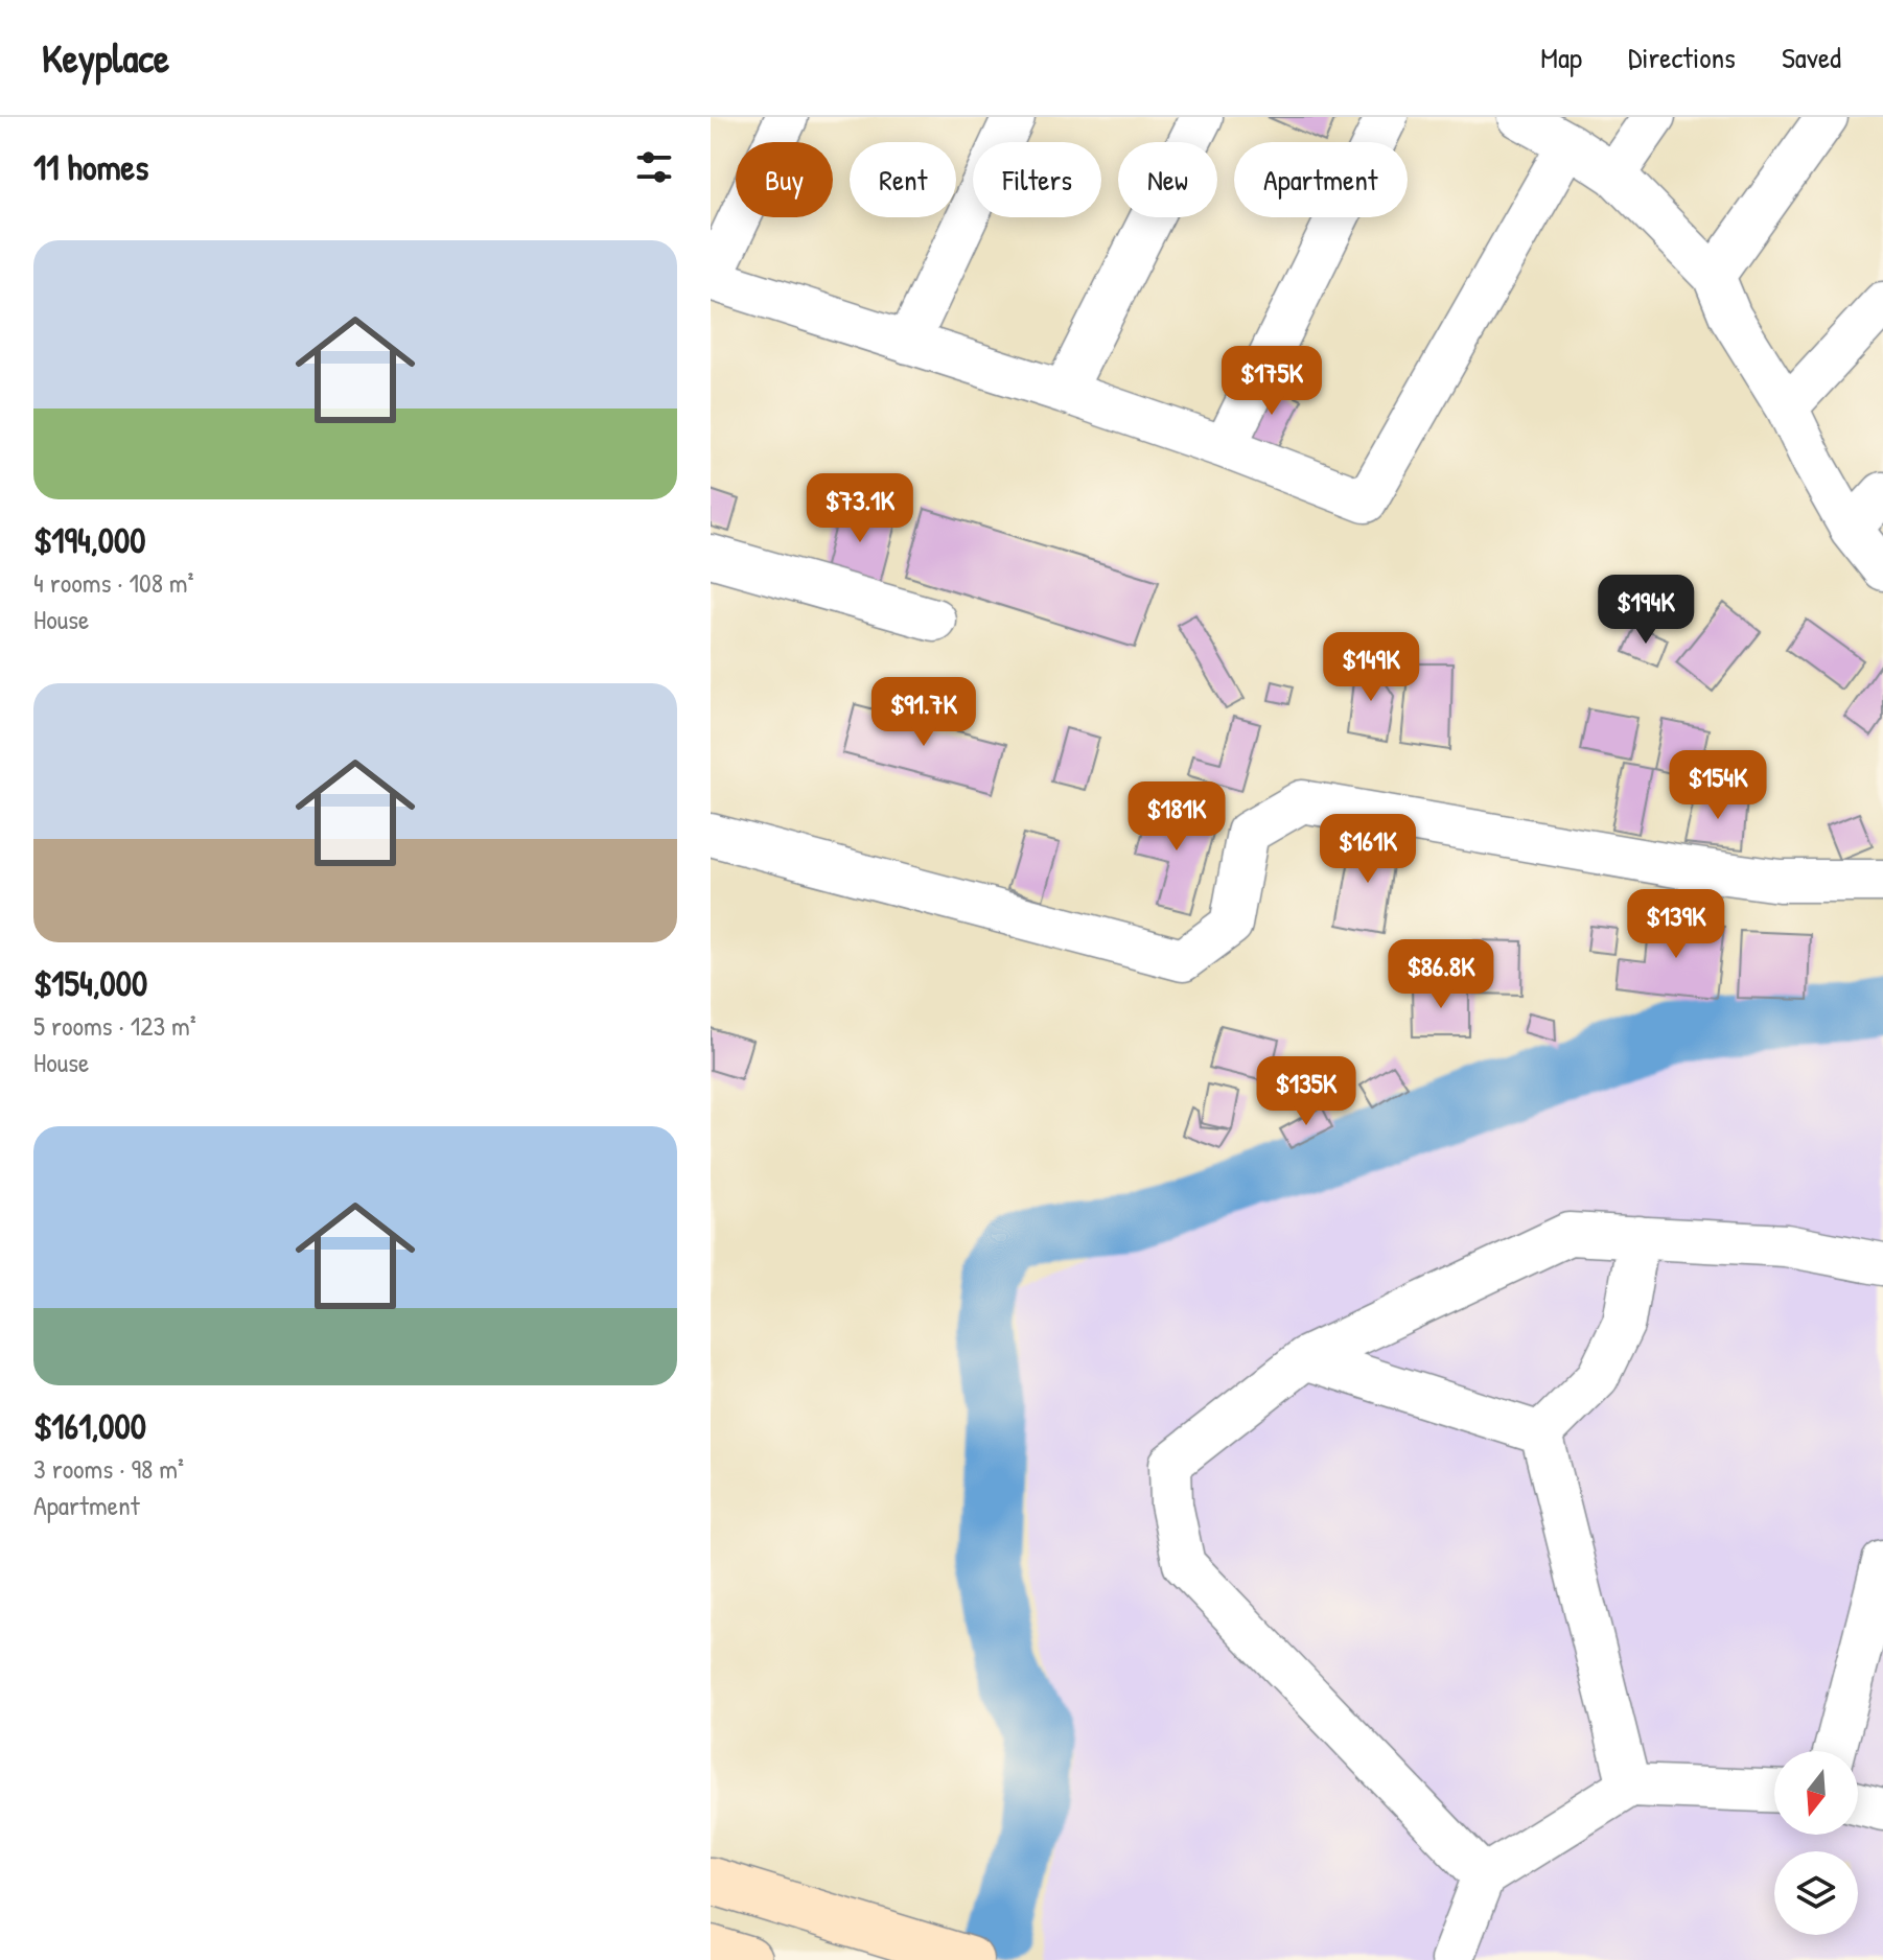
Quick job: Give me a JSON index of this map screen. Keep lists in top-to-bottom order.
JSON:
{
  "north": "bottom",
  "page": {
    "header": "Keyplace",
    "nav": ["Map", "Directions", "Saved"],
    "heading": "11 homes",
    "chip": [
      "Buy",
      "Rent",
      "Filters",
      "New",
      "Apartment"
    ],
    "list": [
      {
        "name": "$194,000",
        "note": "4 rooms · 108 m² · House"
      },
      {
        "name": "$154,000",
        "note": "5 rooms · 123 m² · House"
      },
      {
        "name": "$161,000",
        "note": "3 rooms · 98 m² · Apartment"
      }
    ],
    "price": [
      "$175K",
      "$73.1K",
      "$194K",
      "$149K",
      "$91.7K",
      "$154K",
      "$181K",
      "$161K",
      "$139K",
      "$86.8K",
      "$135K"
    ]
  }
}
